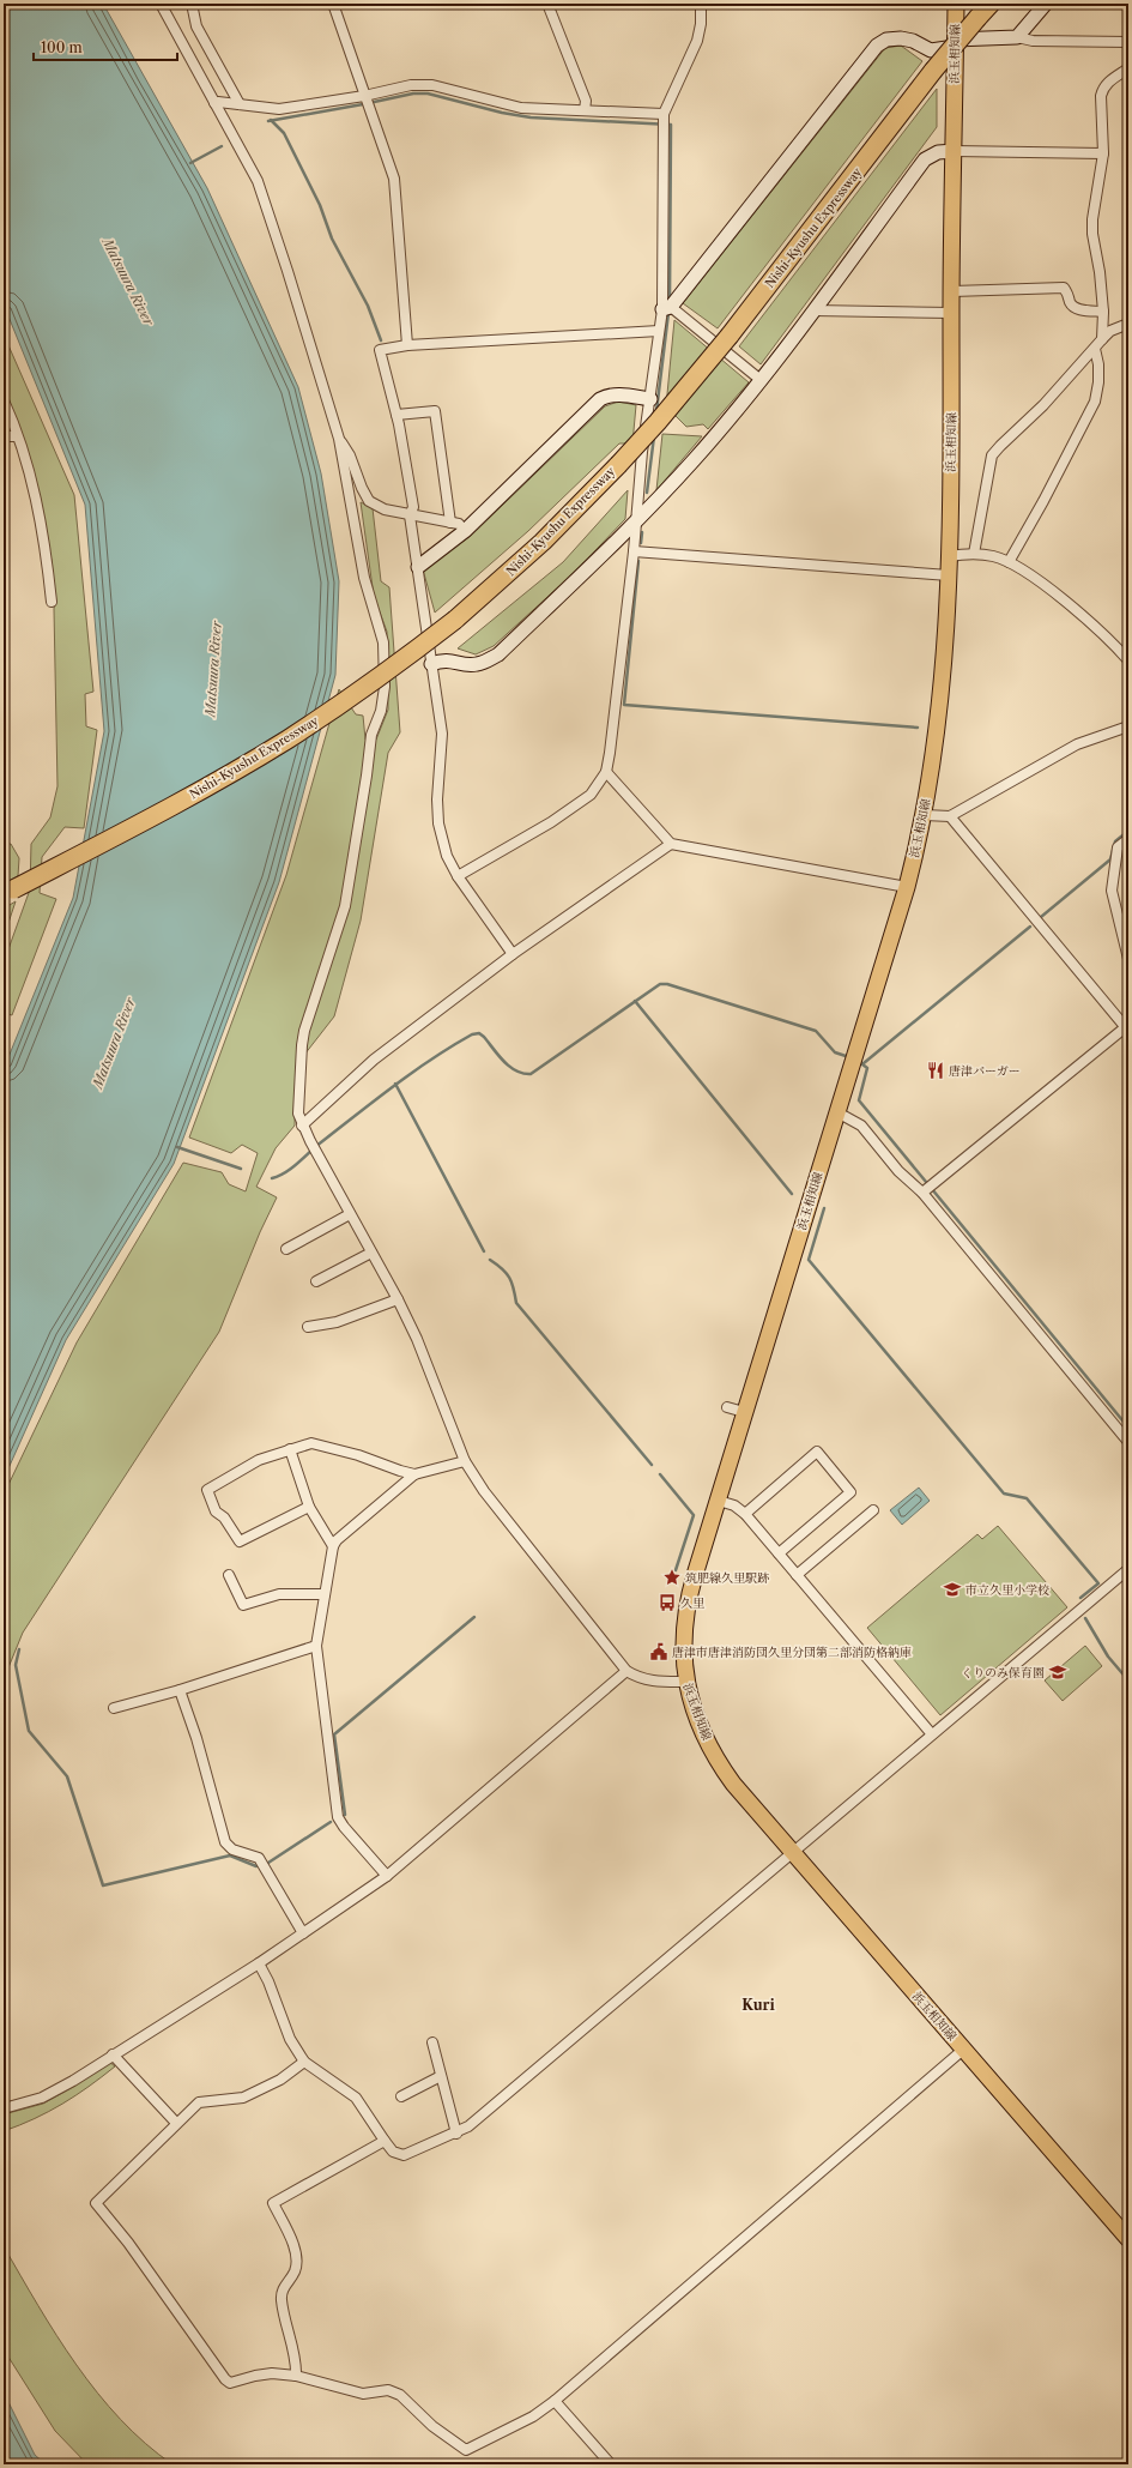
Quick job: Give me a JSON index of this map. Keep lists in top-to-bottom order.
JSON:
{
  "streets": {
    "highway": ["Nishi-Kyushu Expressway"],
    "main road": ["浜玉相知線"]
  },
  "districts": ["Kuri"],
  "water": ["Matsuura River"],
  "places": {
    "restaurant": ["唐津バーガー"],
    "place": ["筑肥線久里駅跡"],
    "school or university": ["市立久里小学校", "くりのみ保育園"],
    "bus stop": ["久里"],
    "public building": ["唐津市唐津消防団久里分団第二部消防格納庫"]
  },
  "scale_bar": "100 m"
}
